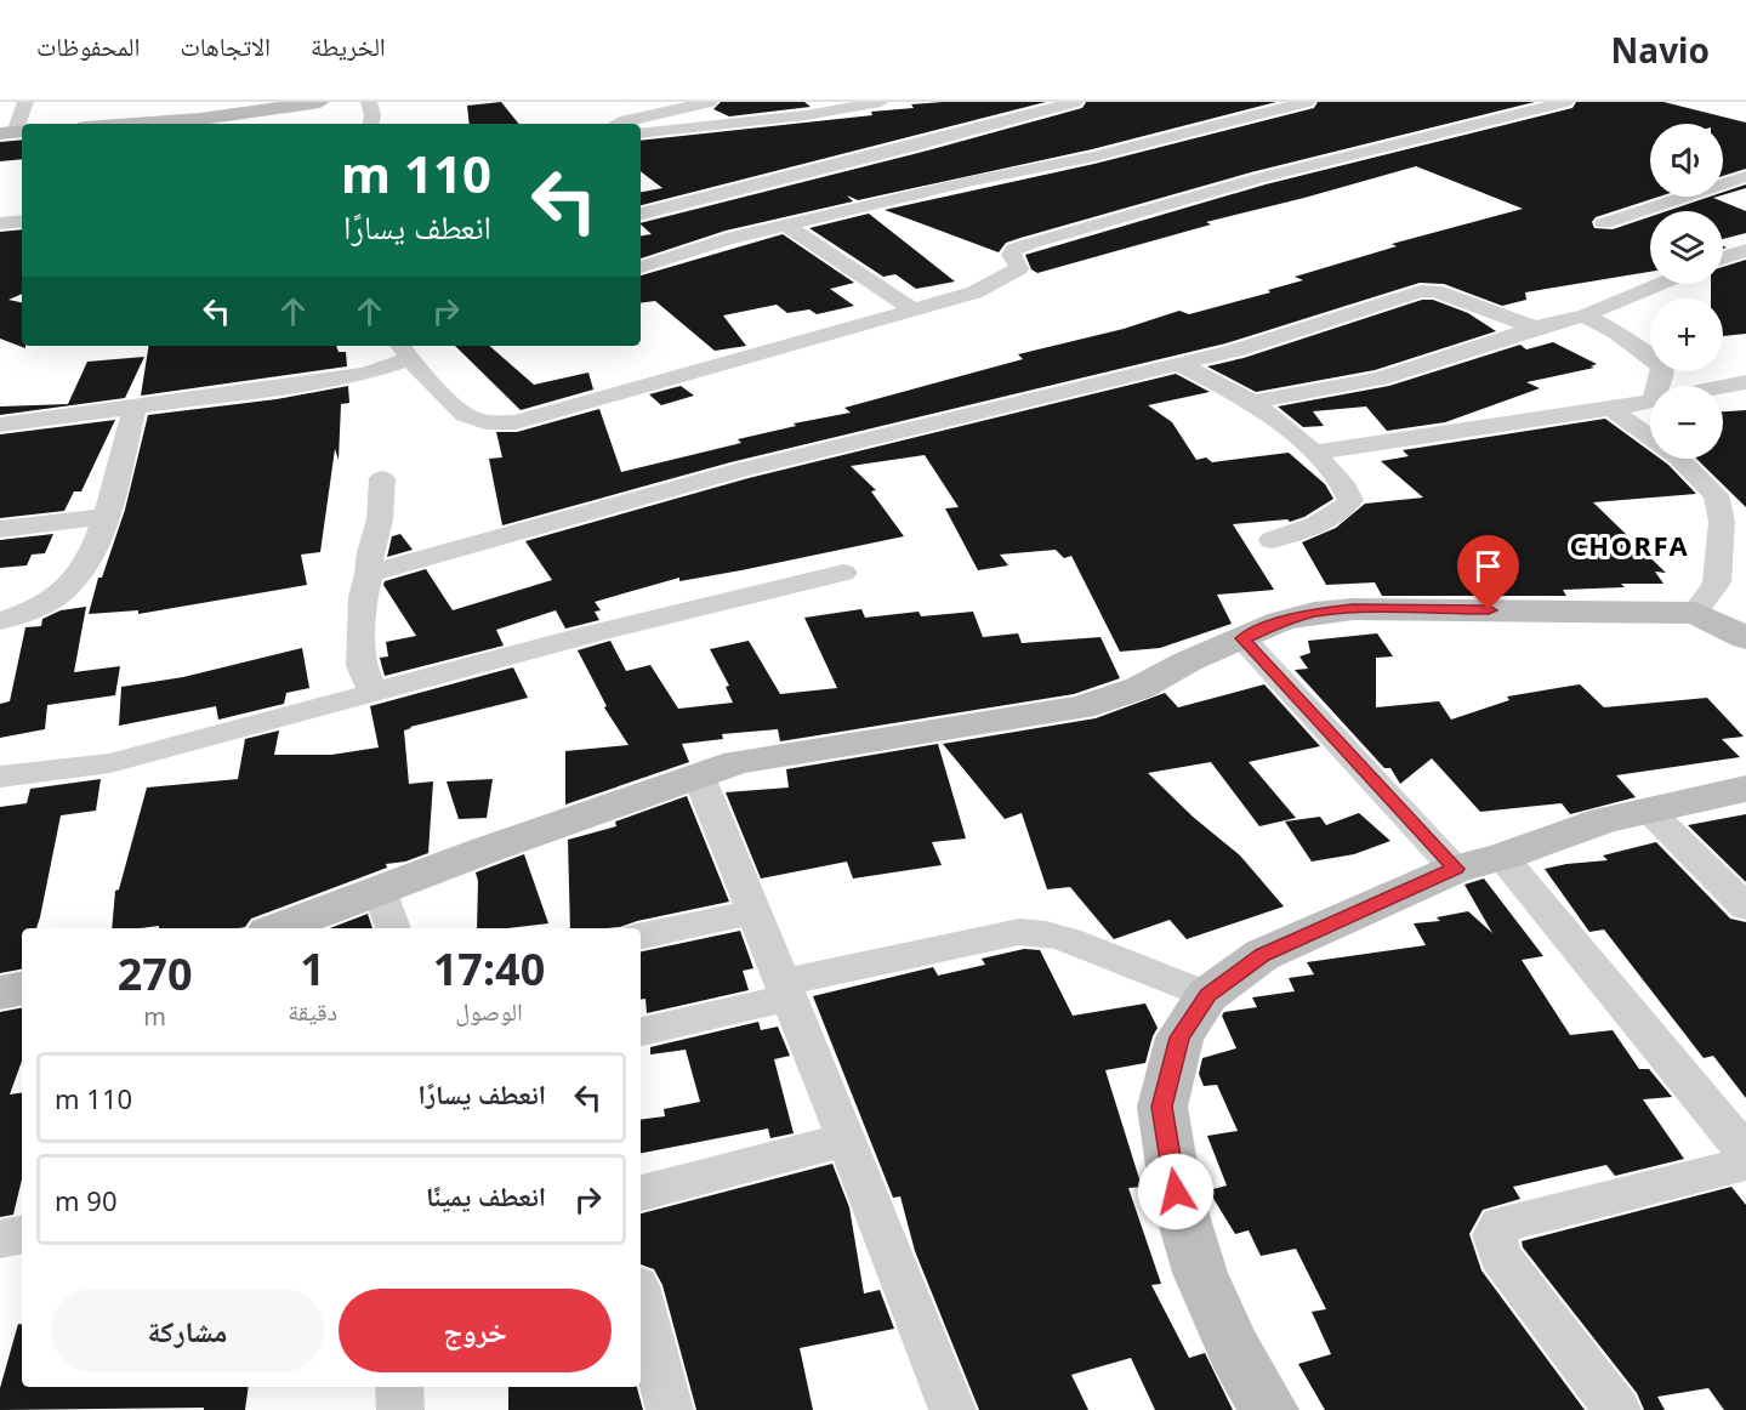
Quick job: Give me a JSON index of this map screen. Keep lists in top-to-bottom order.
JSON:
{
  "districts": ["CHORFA"],
  "page": {
    "header": "Navio",
    "nav": ["الخريطة", "الاتجاهات", "المحفوظات"],
    "map_buttons": ["+", "−"],
    "turn": ["110 m", "انعطف يسارًا"],
    "eta": [
      "17:40",
      "الوصول",
      "1",
      "دقيقة",
      "270",
      "m"
    ],
    "list": [
      {
        "name": "انعطف يسارًا",
        "value": "110 m"
      },
      {
        "name": "انعطف يمينًا",
        "value": "90 m"
      }
    ],
    "buttons": ["خروج", "مشاركة"]
  }
}
